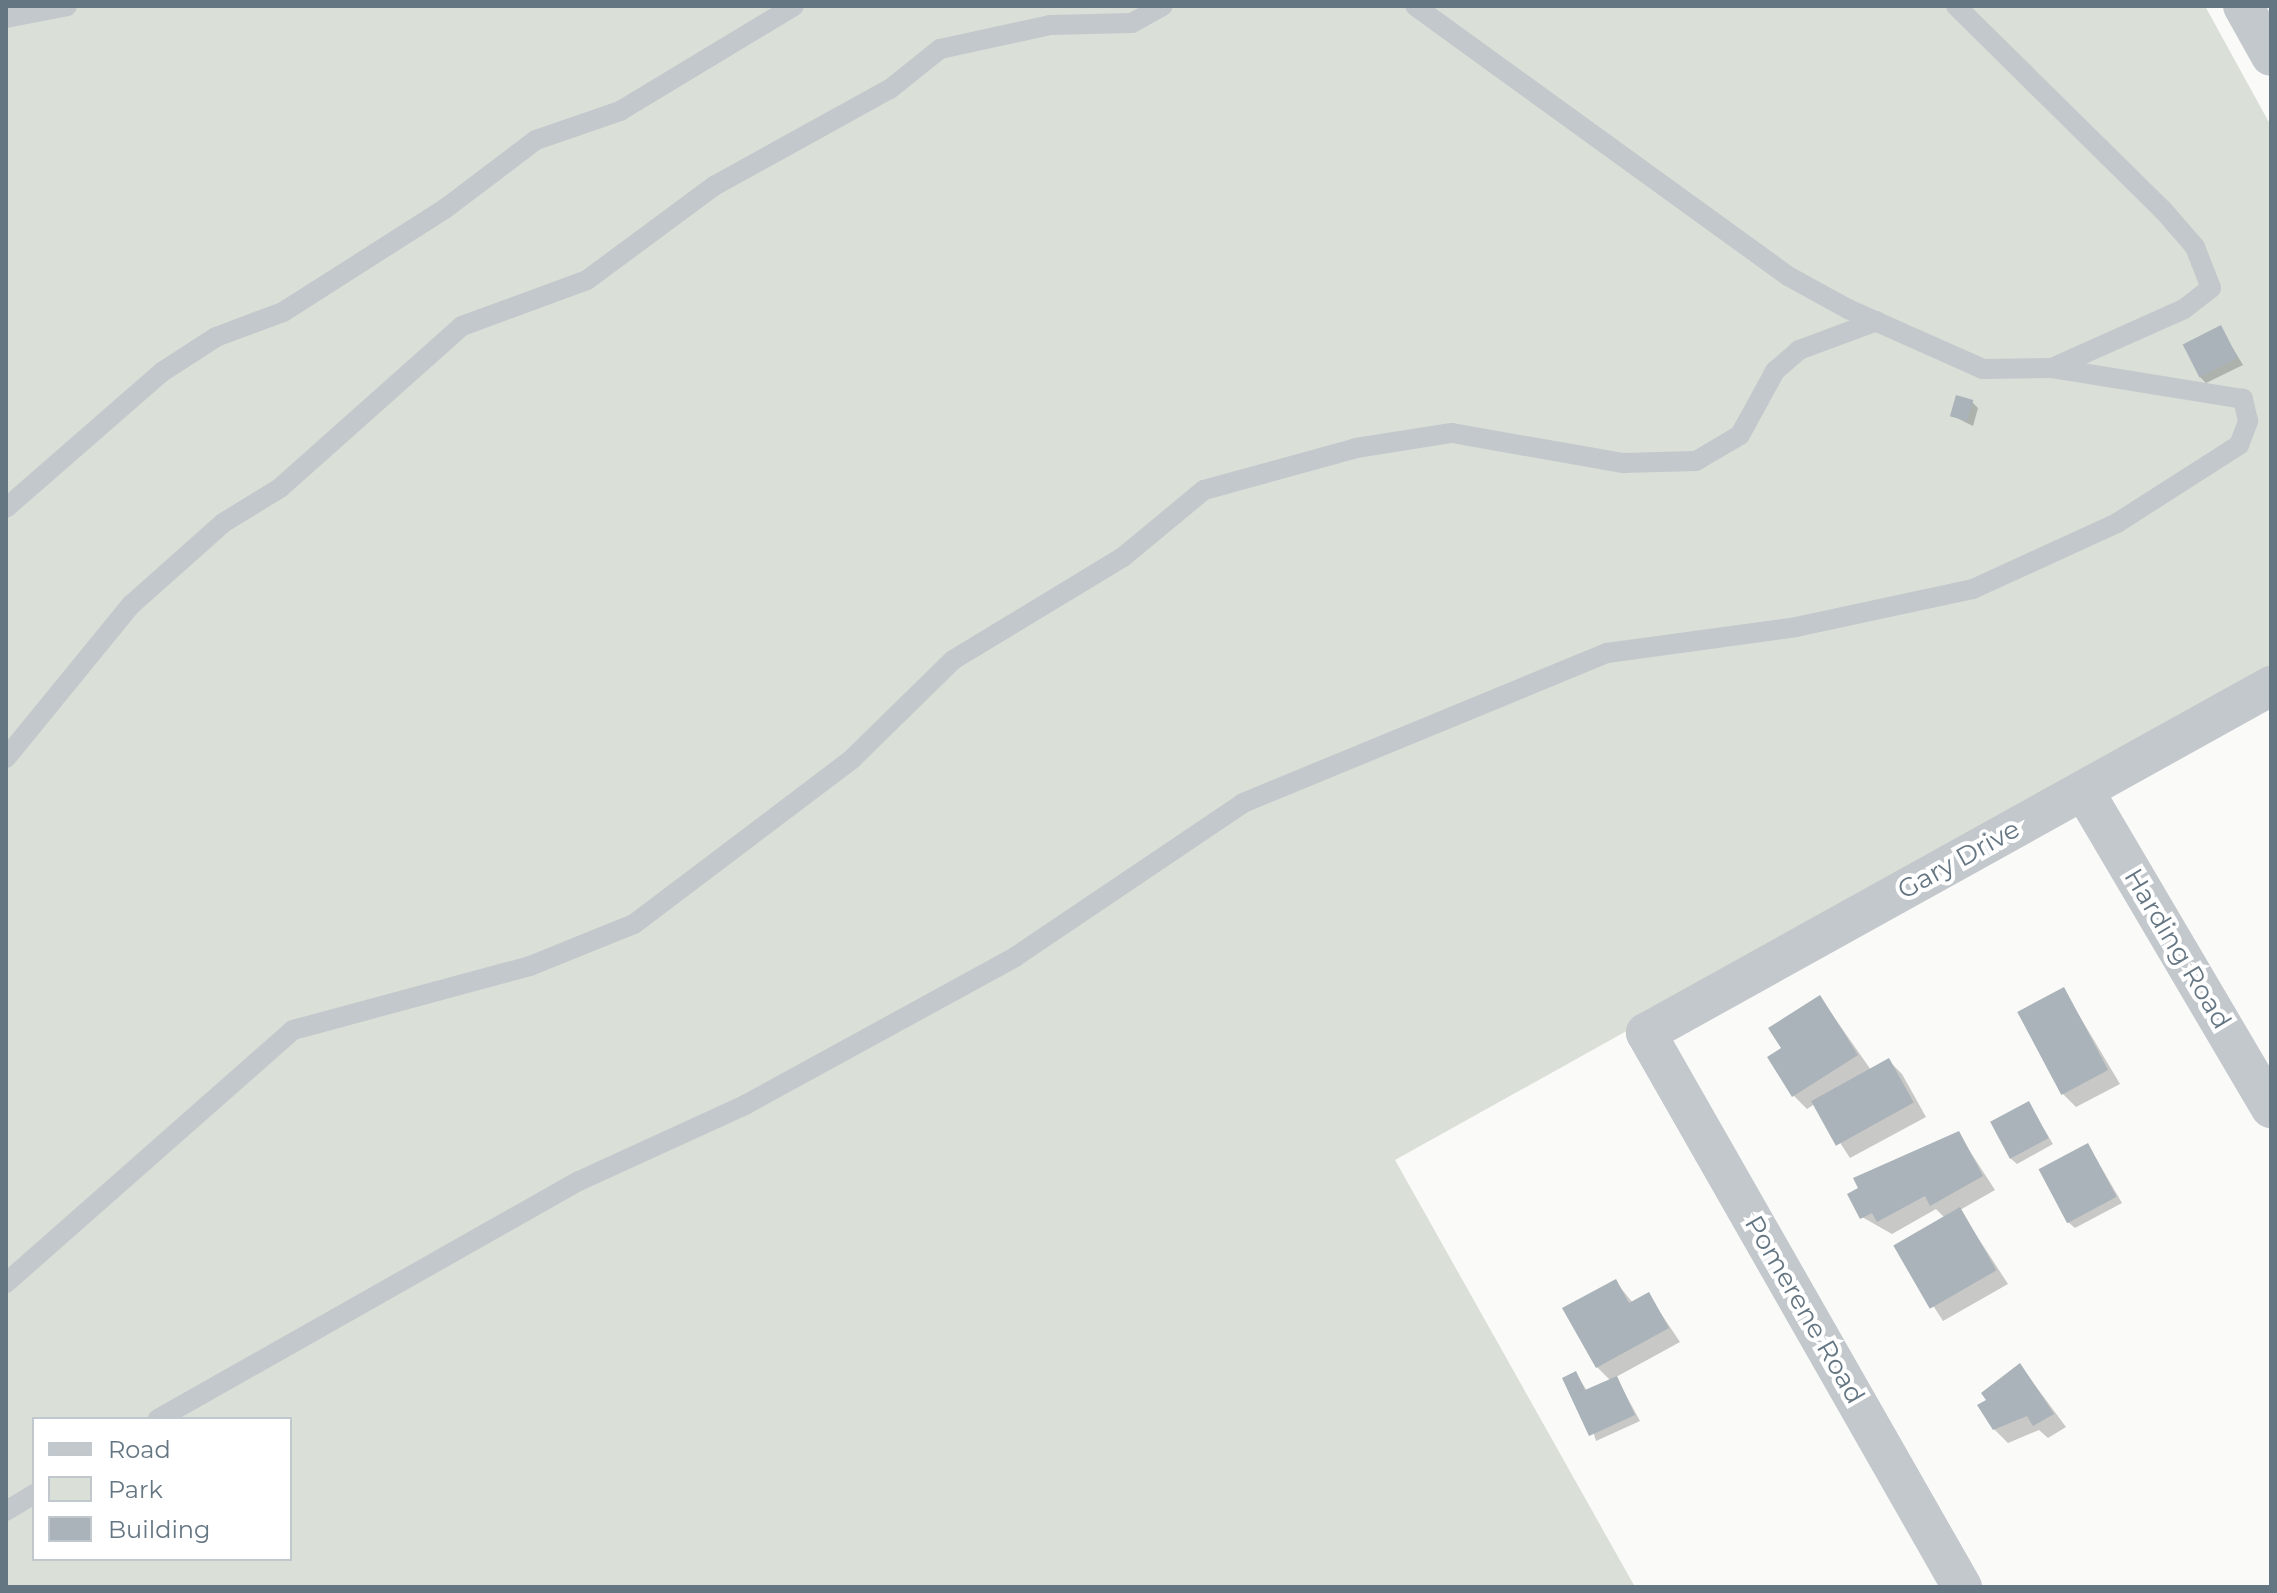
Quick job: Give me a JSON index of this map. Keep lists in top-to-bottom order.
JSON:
{
  "streets": {
    "street": ["Gary Drive", "Harding Road", "Pomerene Road"]
  },
  "crossings": [
    ["Gary Drive", "Harding Road"],
    ["Gary Drive", "Pomerene Road"]
  ],
  "legend": ["Road", "Park", "Building"]
}
